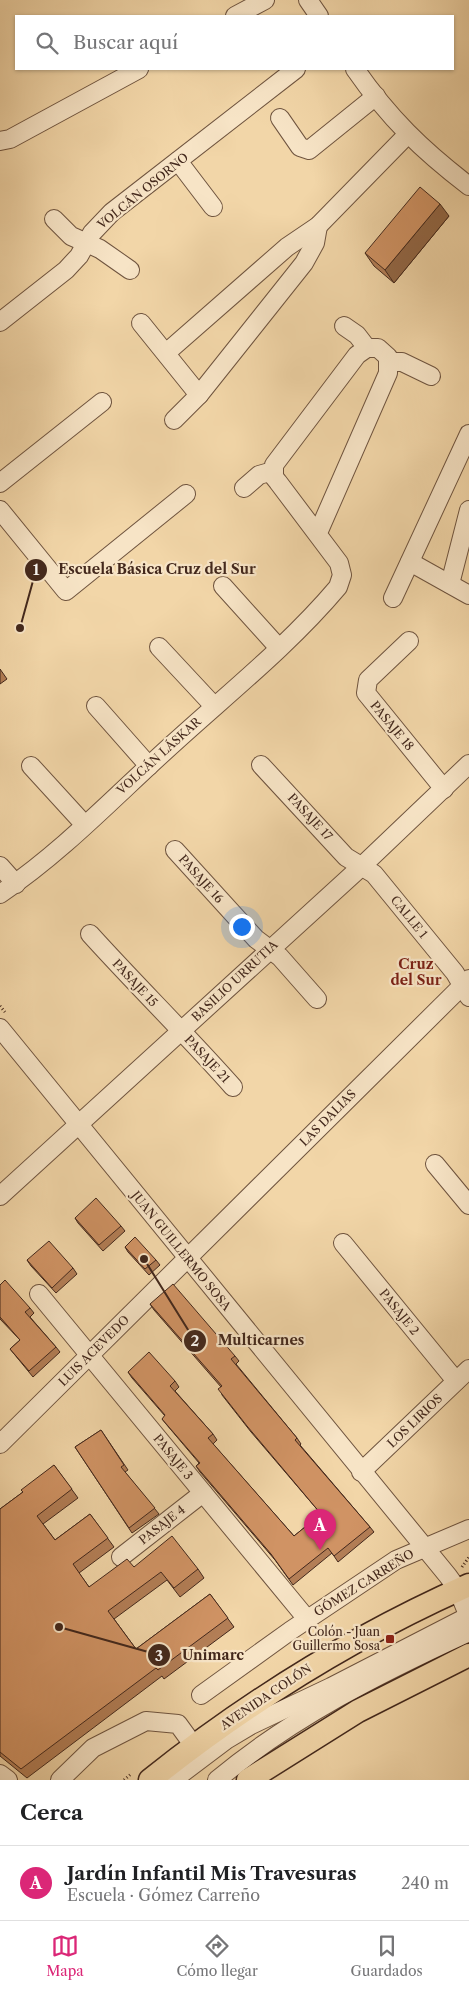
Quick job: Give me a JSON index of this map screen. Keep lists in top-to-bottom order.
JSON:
{
  "streets": {
    "main road": ["AVENIDA COLÓN"],
    "street": [
      "VOLCÁN OSORNO",
      "PASAJE 18",
      "VOLCÁN LÁSKAR",
      "PASAJE 17",
      "PASAJE 16",
      "CALLE 1",
      "BASILIO URRUTIA",
      "PASAJE 15",
      "PASAJE 21",
      "LAS DALIAS",
      "JUAN GUILLERMO SOSA",
      "PASAJE 2",
      "LUIS ACEVEDO",
      "LOS LIRIOS",
      "PASAJE 3",
      "PASAJE 4",
      "GÓMEZ CARREÑO"
    ]
  },
  "crossings": [
    ["PASAJE 18", "BASILIO URRUTIA"],
    ["PASAJE 17", "CALLE 1"],
    ["PASAJE 17", "BASILIO URRUTIA"],
    ["PASAJE 16", "BASILIO URRUTIA"],
    ["CALLE 1", "BASILIO URRUTIA"],
    ["CALLE 1", "LAS DALIAS"],
    ["BASILIO URRUTIA", "PASAJE 15"],
    ["BASILIO URRUTIA", "PASAJE 21"],
    ["BASILIO URRUTIA", "JUAN GUILLERMO SOSA"],
    ["PASAJE 15", "PASAJE 21"],
    ["LAS DALIAS", "JUAN GUILLERMO SOSA"],
    ["LAS DALIAS", "LUIS ACEVEDO"],
    ["JUAN GUILLERMO SOSA", "LUIS ACEVEDO"],
    ["JUAN GUILLERMO SOSA", "LOS LIRIOS"],
    ["JUAN GUILLERMO SOSA", "GÓMEZ CARREÑO"],
    ["JUAN GUILLERMO SOSA", "AVENIDA COLÓN"],
    ["PASAJE 2", "LOS LIRIOS"],
    ["LUIS ACEVEDO", "PASAJE 3"],
    ["PASAJE 3", "PASAJE 4"],
    ["PASAJE 3", "GÓMEZ CARREÑO"]
  ],
  "districts": ["Cruz del Sur"],
  "places": {
    "other": ["Escuela Básica Cruz del Sur", "Multicarnes", "Unimarc"],
    "transit": ["Colón - Juan Guillermo Sosa"]
  },
  "page": {
    "search": "Buscar aquí",
    "pins": "A",
    "heading": "Cerca",
    "list": [
      {
        "mark": "A",
        "name": "Jardín Infantil Mis Travesuras",
        "note": "Escuela · Gómez Carreño",
        "value": "240 m"
      }
    ],
    "nav": ["Mapa", "Cómo llegar", "Guardados"]
  }
}
